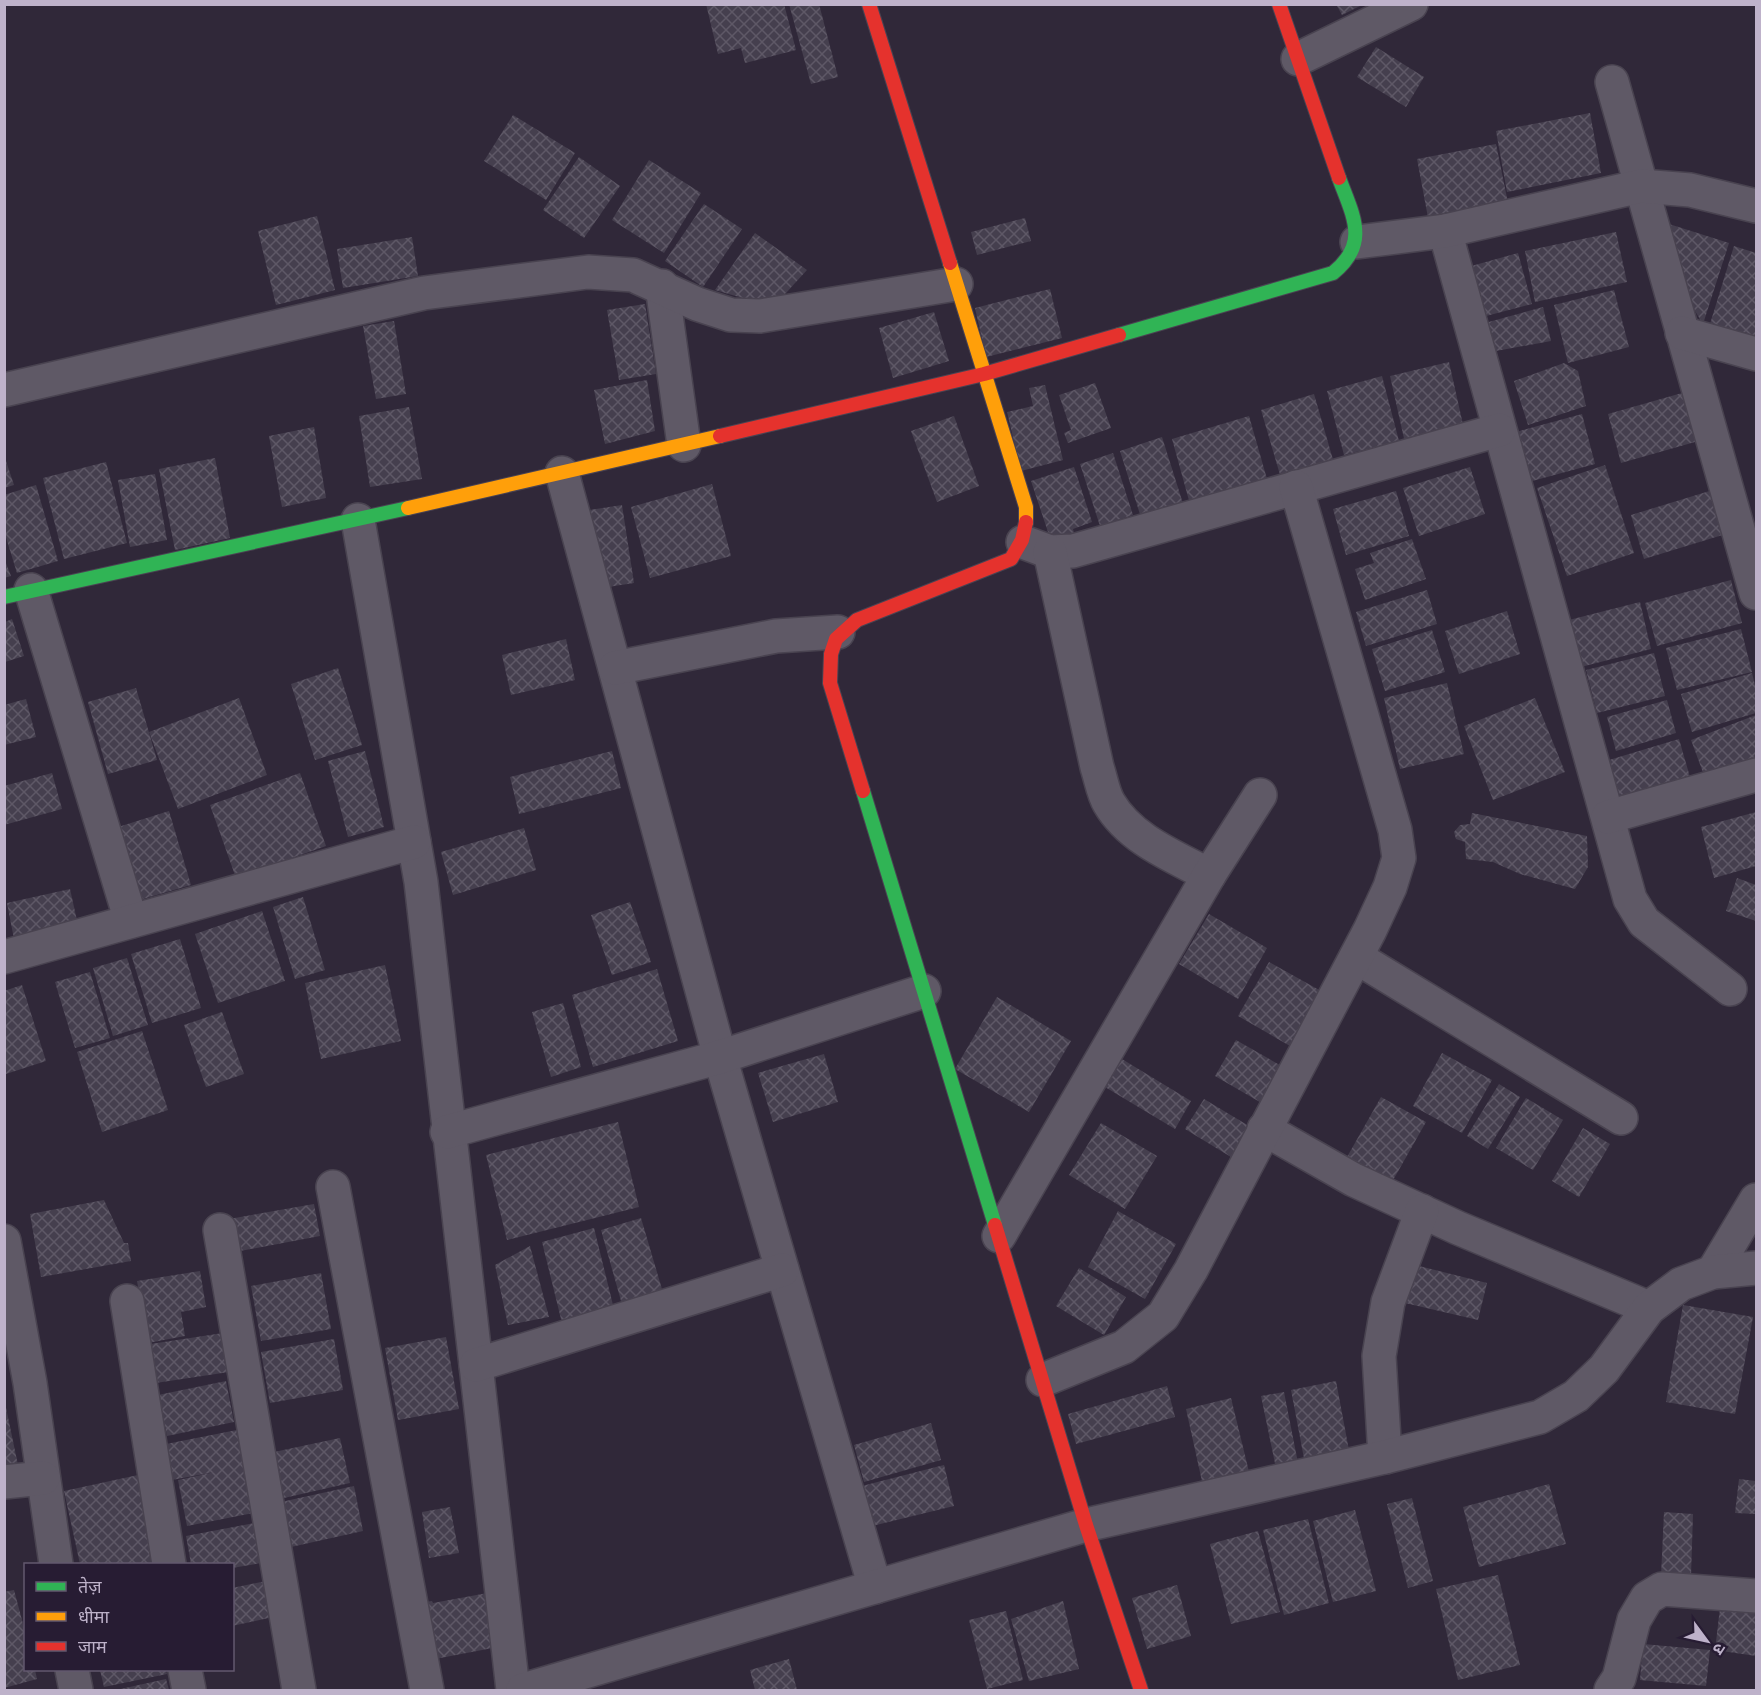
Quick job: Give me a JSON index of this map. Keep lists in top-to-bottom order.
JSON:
{
  "legend": ["तेज़", "धीमा", "जाम"],
  "north": "bottom right"
}
